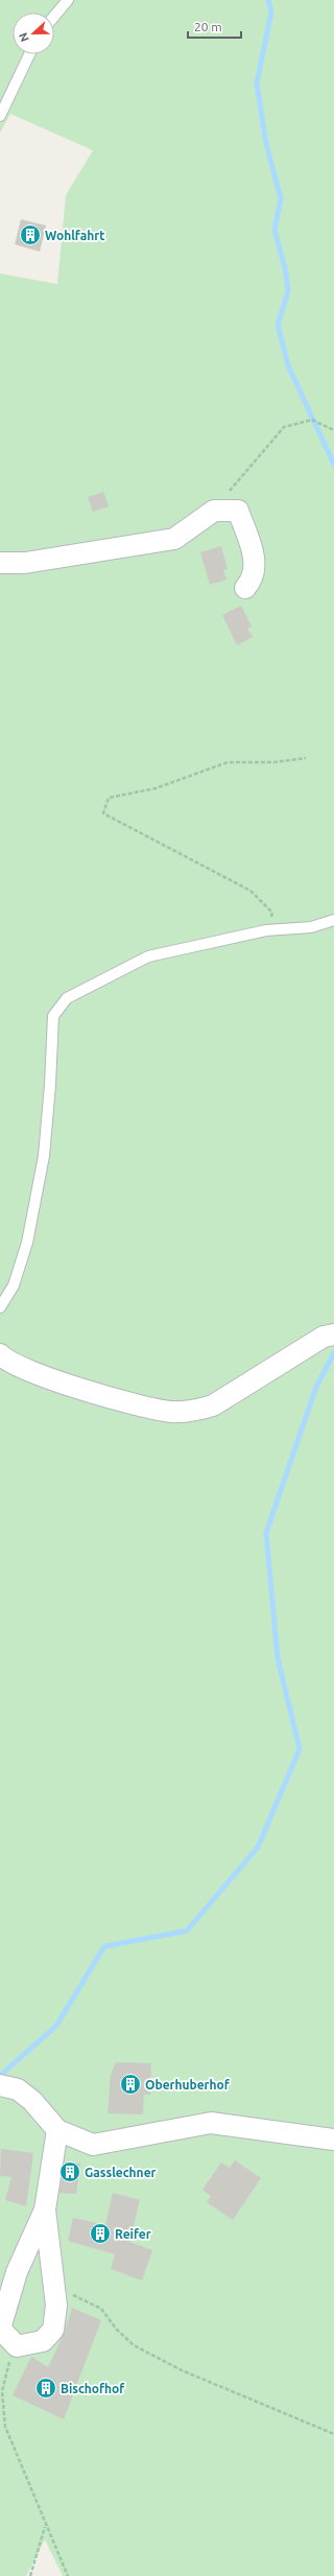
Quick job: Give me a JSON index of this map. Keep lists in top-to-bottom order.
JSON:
{
  "places": {
    "building": [
      "Wohlfahrt",
      "Oberhuberhof",
      "Gasslechner",
      "Reifer",
      "Bischofhof"
    ]
  },
  "scale_bar": "20 m",
  "north": "left"
}
